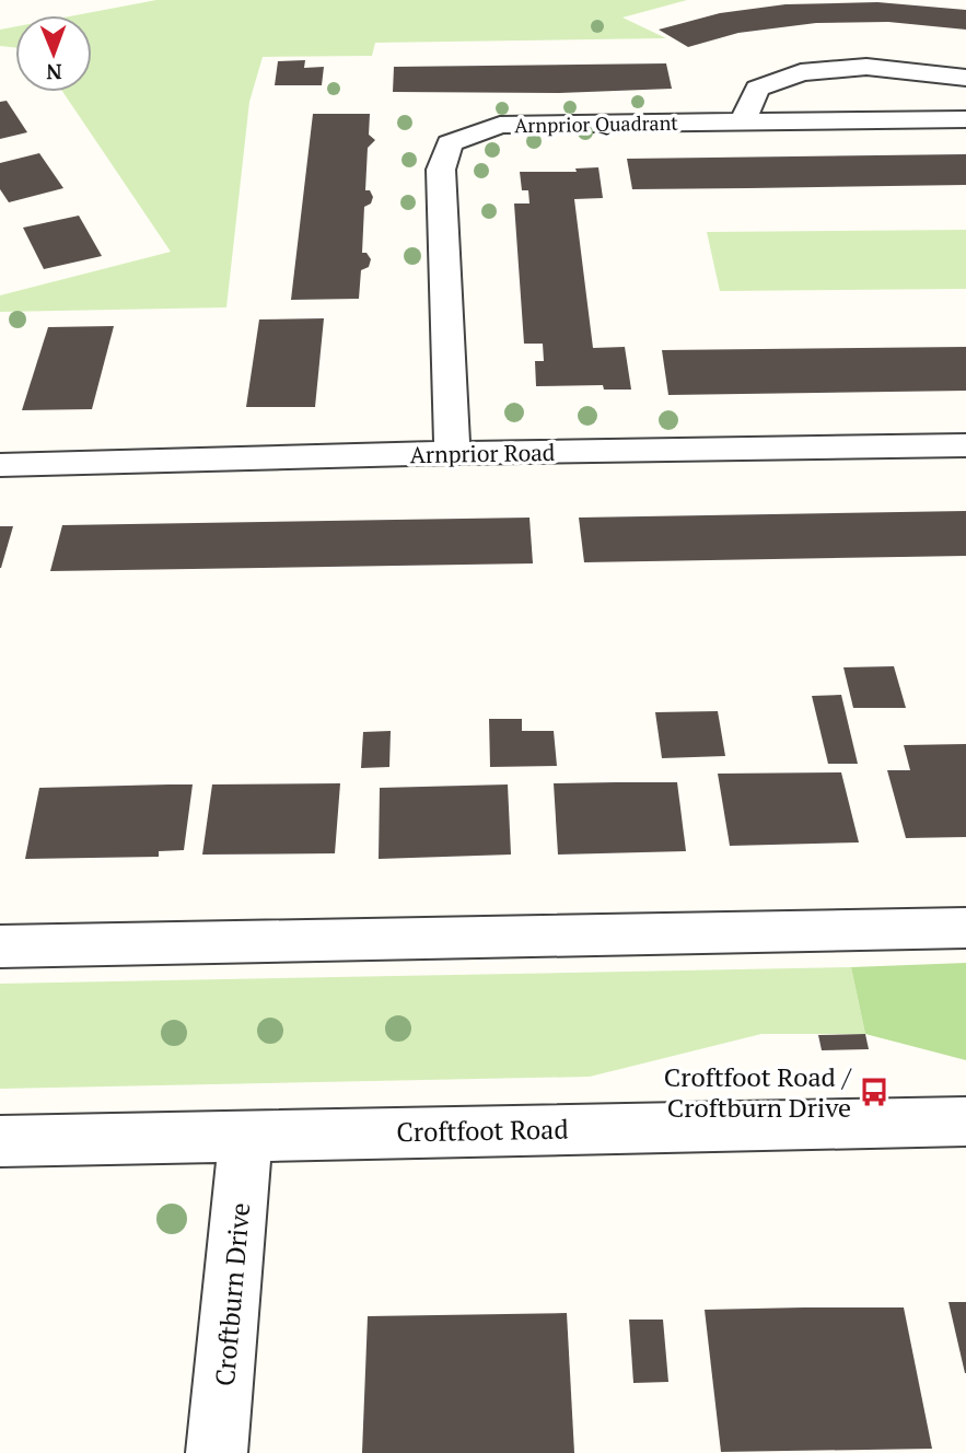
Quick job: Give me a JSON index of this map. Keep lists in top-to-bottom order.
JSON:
{
  "streets": {
    "street": [
      "Arnprior Quadrant",
      "Arnprior Road",
      "Croftfoot Road",
      "Croftburn Drive"
    ]
  },
  "crossings": [
    ["Arnprior Quadrant", "Arnprior Road"],
    ["Croftfoot Road", "Croftburn Drive"]
  ],
  "places": {
    "bus stop": ["Croftfoot Road / Croftburn Drive"]
  },
  "north": "bottom"
}
